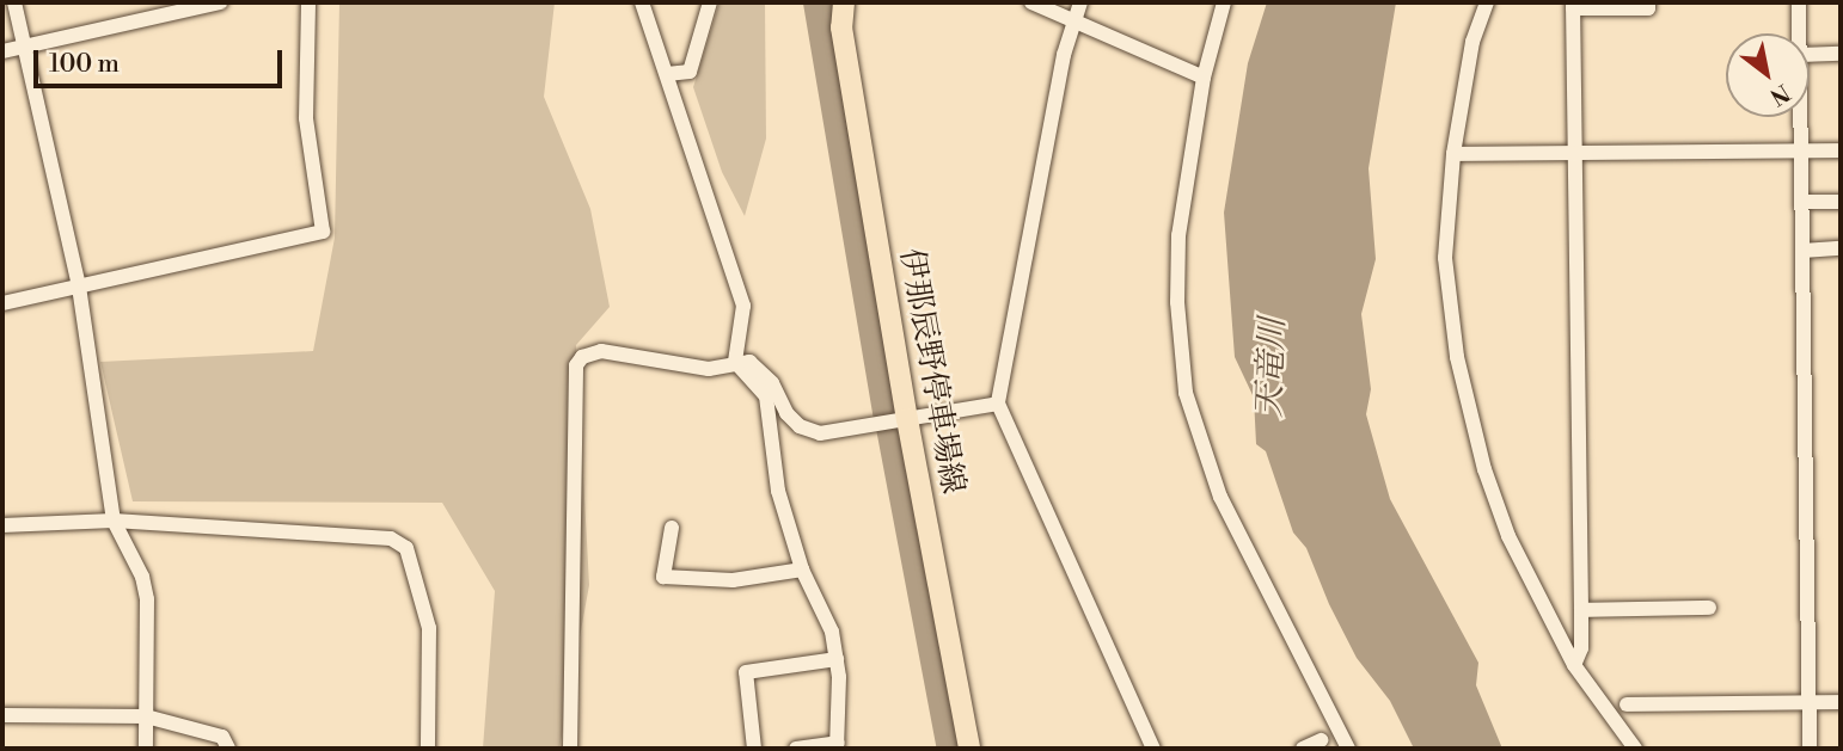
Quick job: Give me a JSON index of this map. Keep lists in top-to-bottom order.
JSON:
{
  "streets": {
    "main road": ["伊那辰野停車場線"]
  },
  "water": ["天竜川"],
  "scale_bar": "100 m",
  "north": "bottom right"
}
